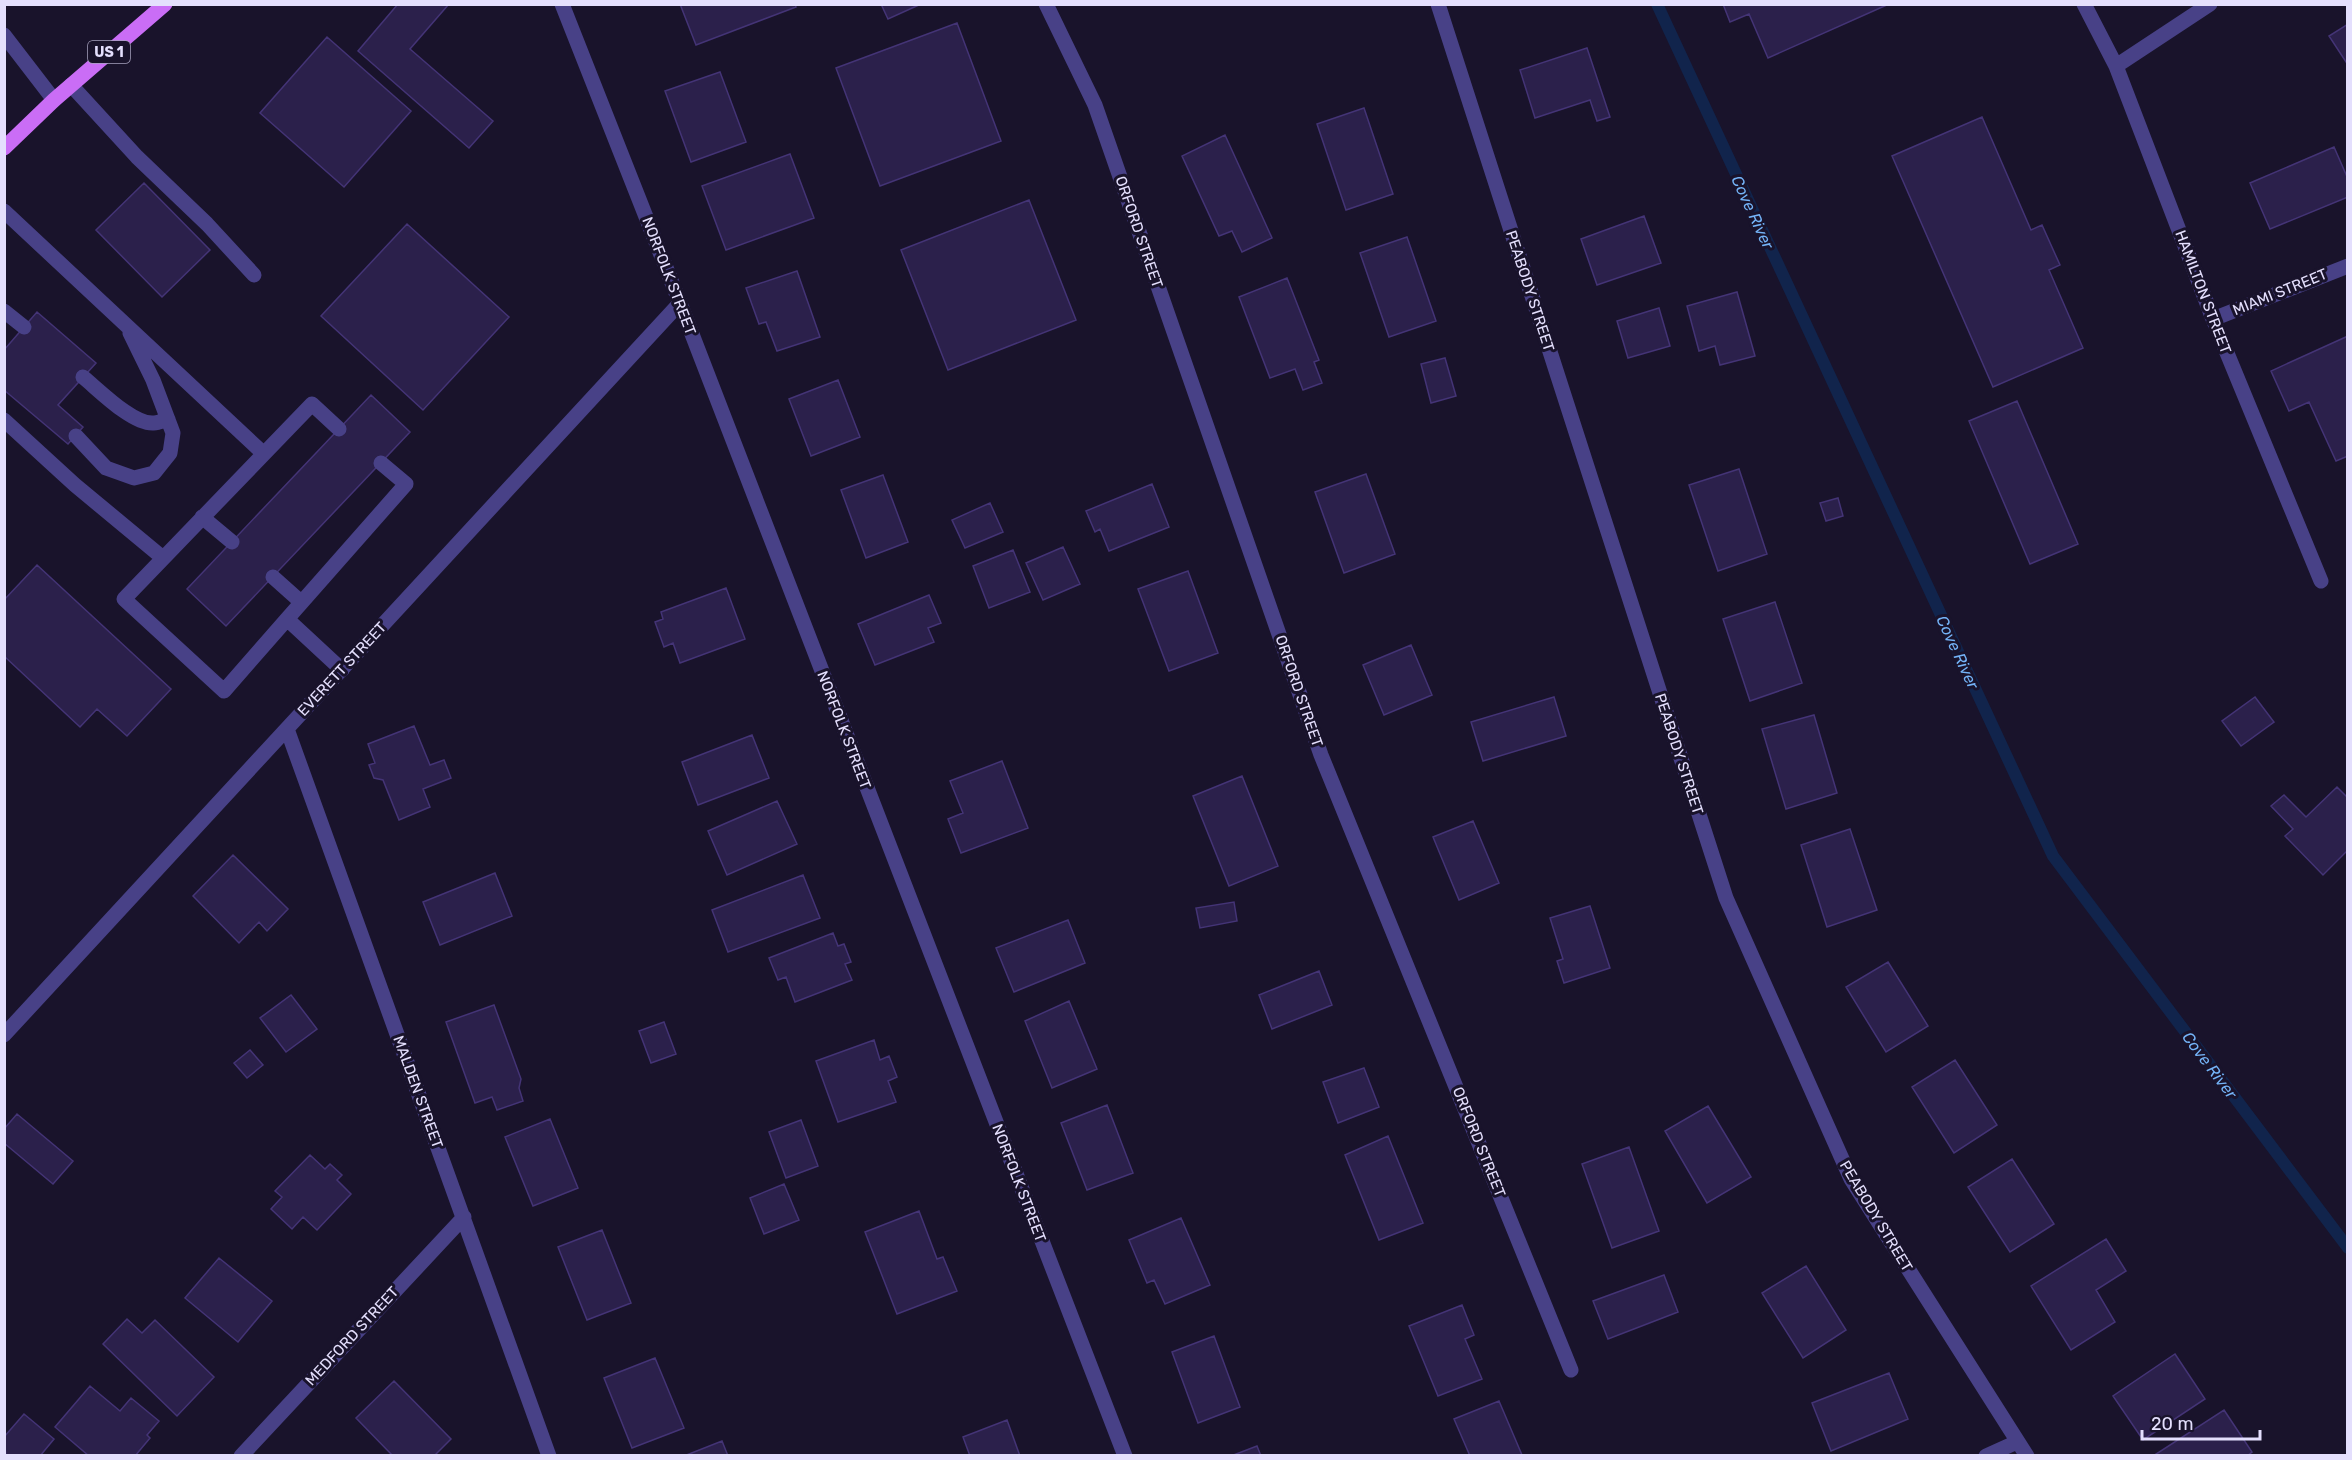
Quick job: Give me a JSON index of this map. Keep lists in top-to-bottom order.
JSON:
{
  "streets": {
    "main road": ["US 1"],
    "street": [
      "ORFORD STREET",
      "NORFOLK STREET",
      "PEABODY STREET",
      "HAMILTON STREET",
      "MIAMI STREET",
      "EVERETT STREET",
      "MALDEN STREET",
      "MEDFORD STREET"
    ]
  },
  "crossings": [
    ["NORFOLK STREET", "EVERETT STREET"],
    ["HAMILTON STREET", "MIAMI STREET"],
    ["EVERETT STREET", "MALDEN STREET"],
    ["MALDEN STREET", "MEDFORD STREET"]
  ],
  "water": ["Cove River"],
  "scale_bar": "20 m"
}
